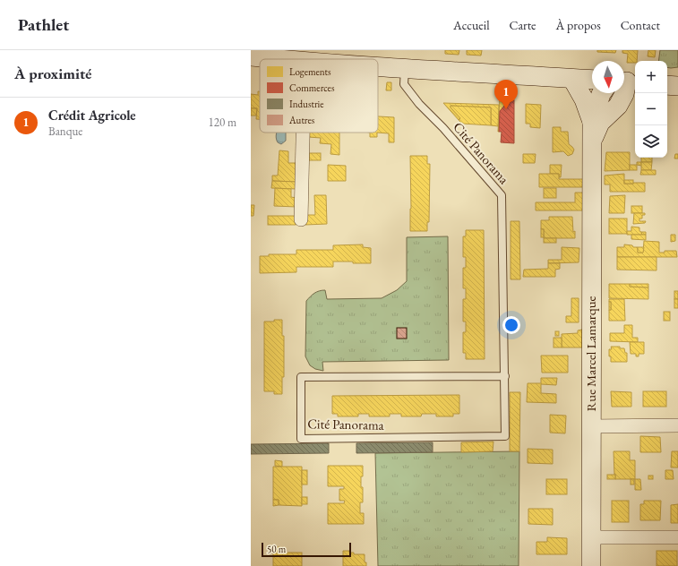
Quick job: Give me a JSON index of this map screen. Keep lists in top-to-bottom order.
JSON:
{
  "streets": {
    "street": ["Rue Marcel Lamarque"],
    "lane": ["Cité Panorama"]
  },
  "legend": [
    "Logements",
    "Commerces",
    "Industrie",
    "Autres"
  ],
  "scale_bar": "50 m",
  "north": "bottom",
  "page": {
    "header": "Pathlet",
    "nav": [
      "Accueil",
      "Carte",
      "À propos",
      "Contact"
    ],
    "heading": "À proximité",
    "map_buttons": ["+", "−"],
    "pins": "1",
    "list": [
      {
        "mark": "1",
        "name": "Crédit Agricole",
        "note": "Banque",
        "value": "120 m"
      }
    ],
    "scale": "50 m"
  }
}
